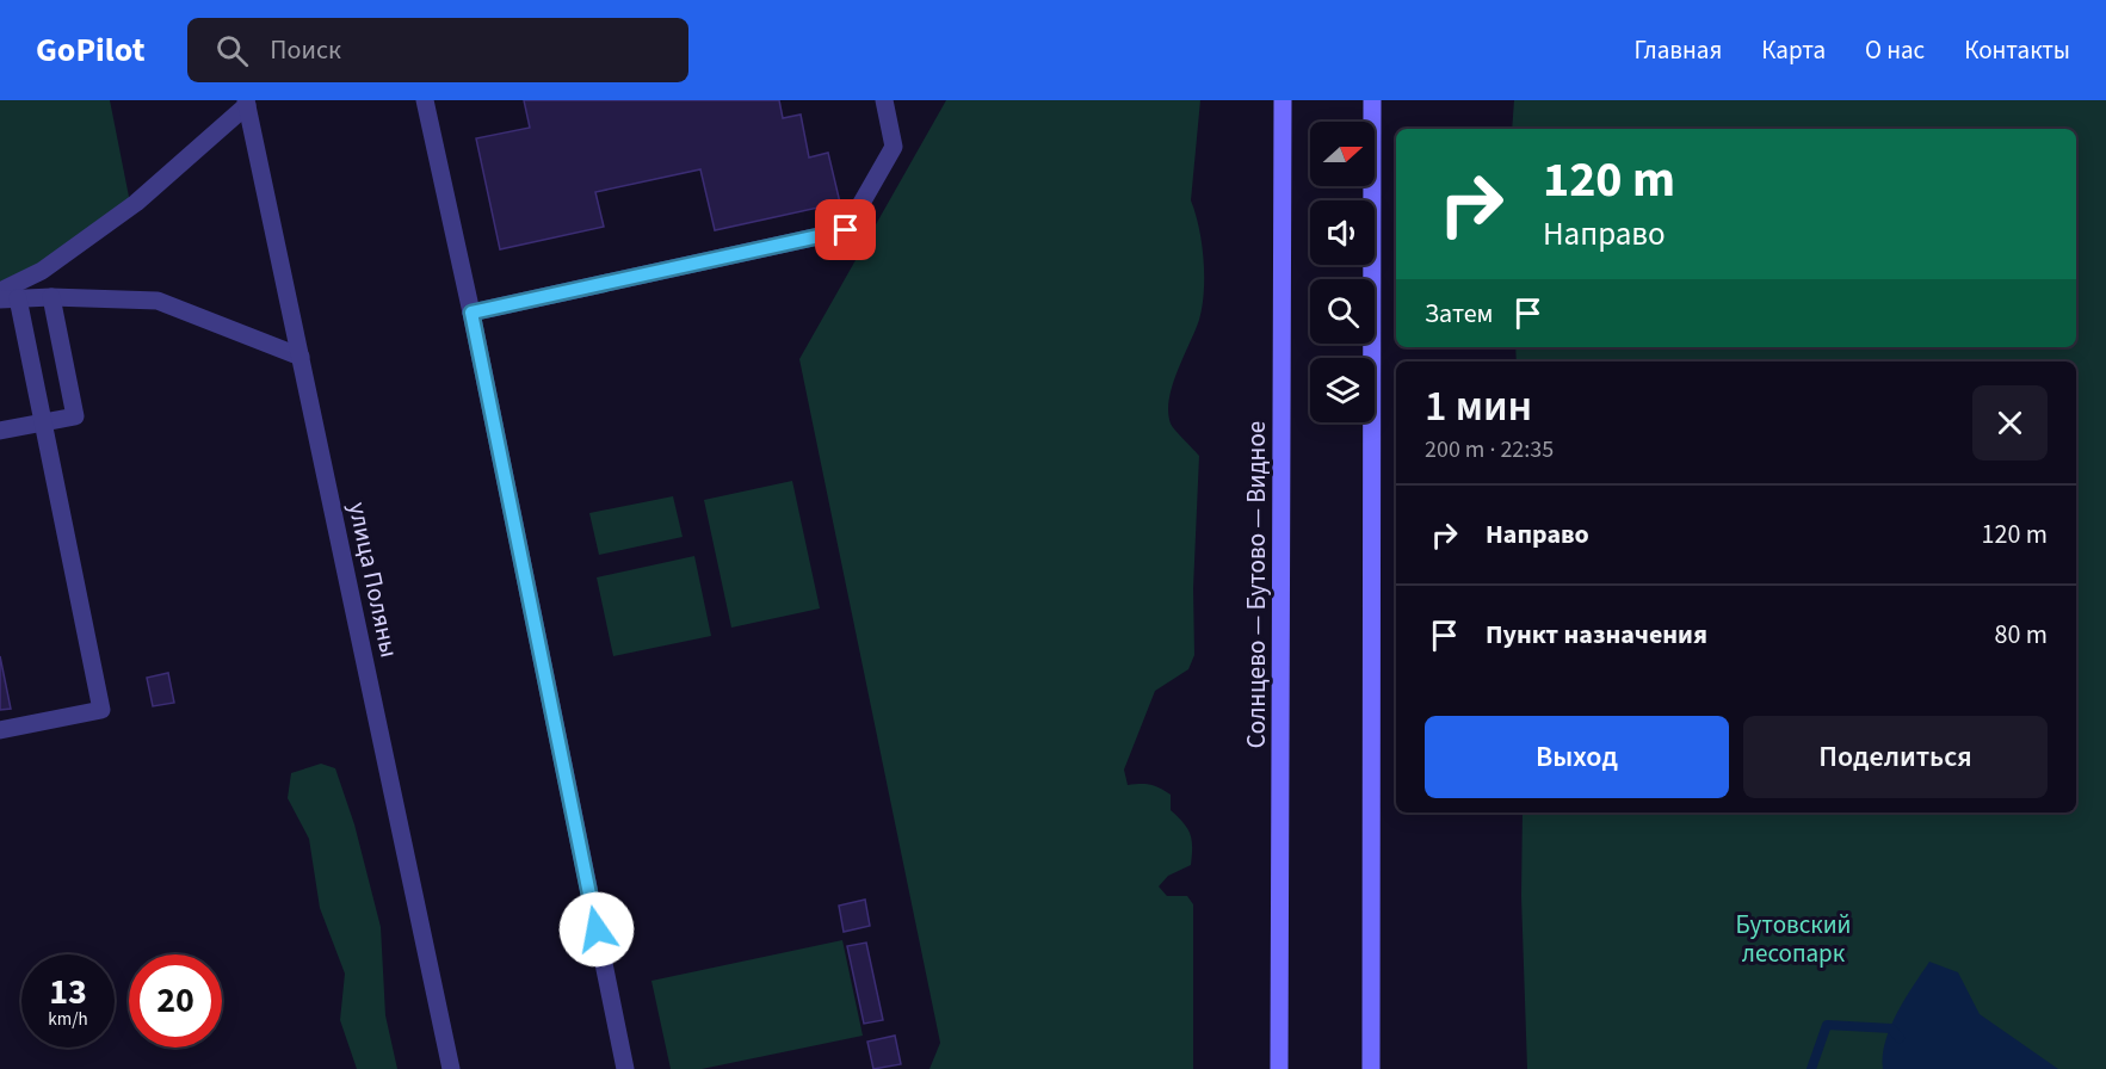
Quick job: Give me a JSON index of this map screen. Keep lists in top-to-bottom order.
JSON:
{
  "streets": {
    "main road": ["Солнцево — Бутово — Видное"],
    "street": ["улица Поляны"]
  },
  "parks": ["Бутовский лесопарк"],
  "north": "right",
  "page": {
    "header": "GoPilot",
    "search": "Поиск",
    "nav": [
      "Главная",
      "Карта",
      "О нас",
      "Контакты"
    ],
    "turn": ["120 m", "Направо"],
    "then": "Затем",
    "heading": ["1 мин", "200 m · 22:35"],
    "list": [
      {
        "name": "Направо",
        "value": "120 m"
      },
      {
        "name": "Пункт назначения",
        "value": "80 m"
      }
    ],
    "buttons": ["Выход", "Поделиться"],
    "speed": "13 km/h",
    "limit": "20"
  }
}
